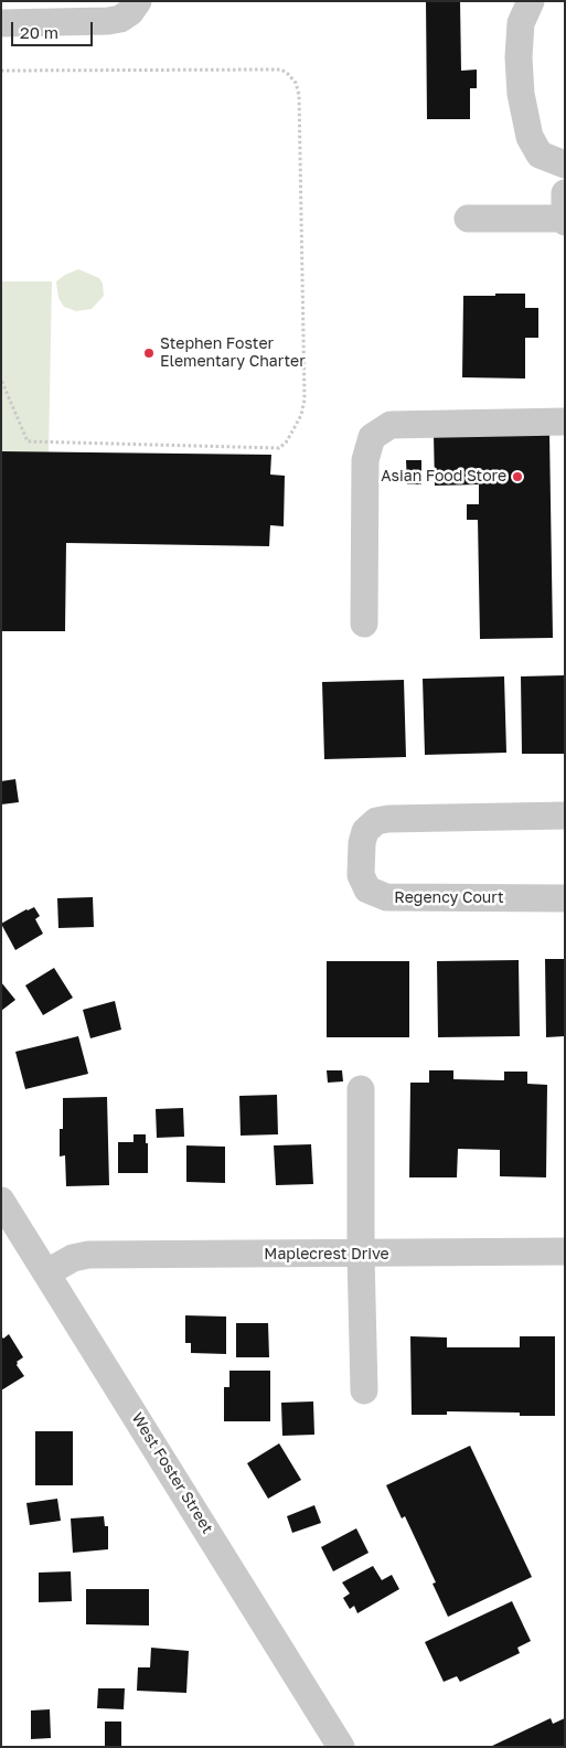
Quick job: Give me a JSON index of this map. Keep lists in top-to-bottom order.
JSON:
{
  "streets": {
    "street": ["Regency Court", "Maplecrest Drive", "West Foster Street"]
  },
  "crossings": [
    ["Maplecrest Drive", "West Foster Street"]
  ],
  "places": ["Stephen Foster Elementary Charter", "Asian Food Store"],
  "scale_bar": "20 m"
}
